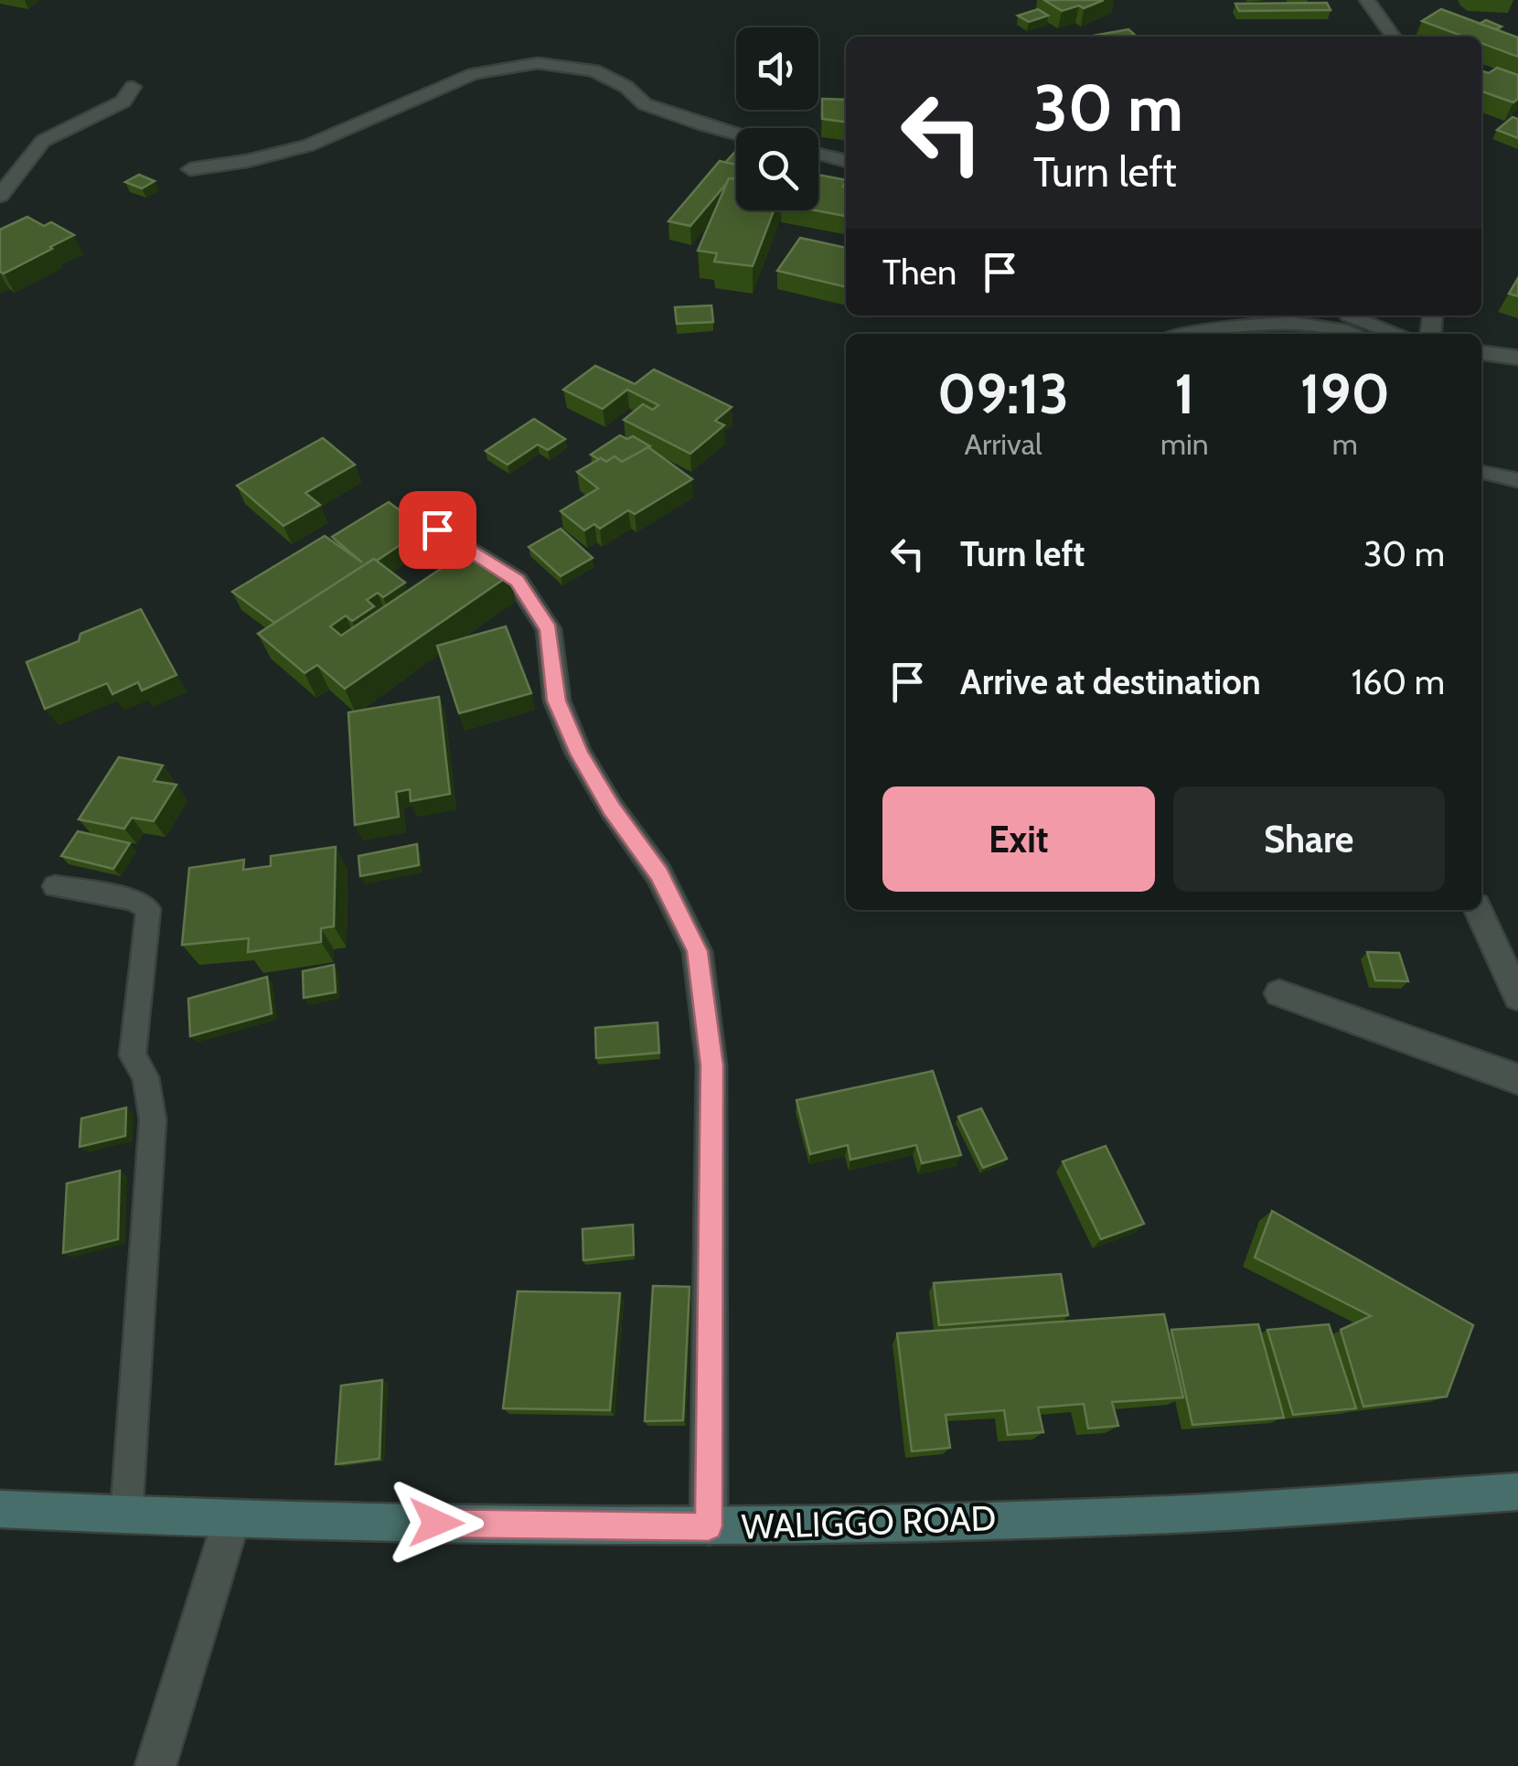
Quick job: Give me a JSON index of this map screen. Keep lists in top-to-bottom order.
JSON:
{
  "streets": {
    "street": ["WALIGGO ROAD"]
  },
  "page": {
    "turn": ["30 m", "Turn left"],
    "then": "Then",
    "eta": [
      "09:13",
      "Arrival",
      "1",
      "min",
      "190",
      "m"
    ],
    "list": [
      {
        "name": "Turn left",
        "value": "30 m"
      },
      {
        "name": "Arrive at destination",
        "value": "160 m"
      }
    ],
    "buttons": ["Exit", "Share"]
  }
}
